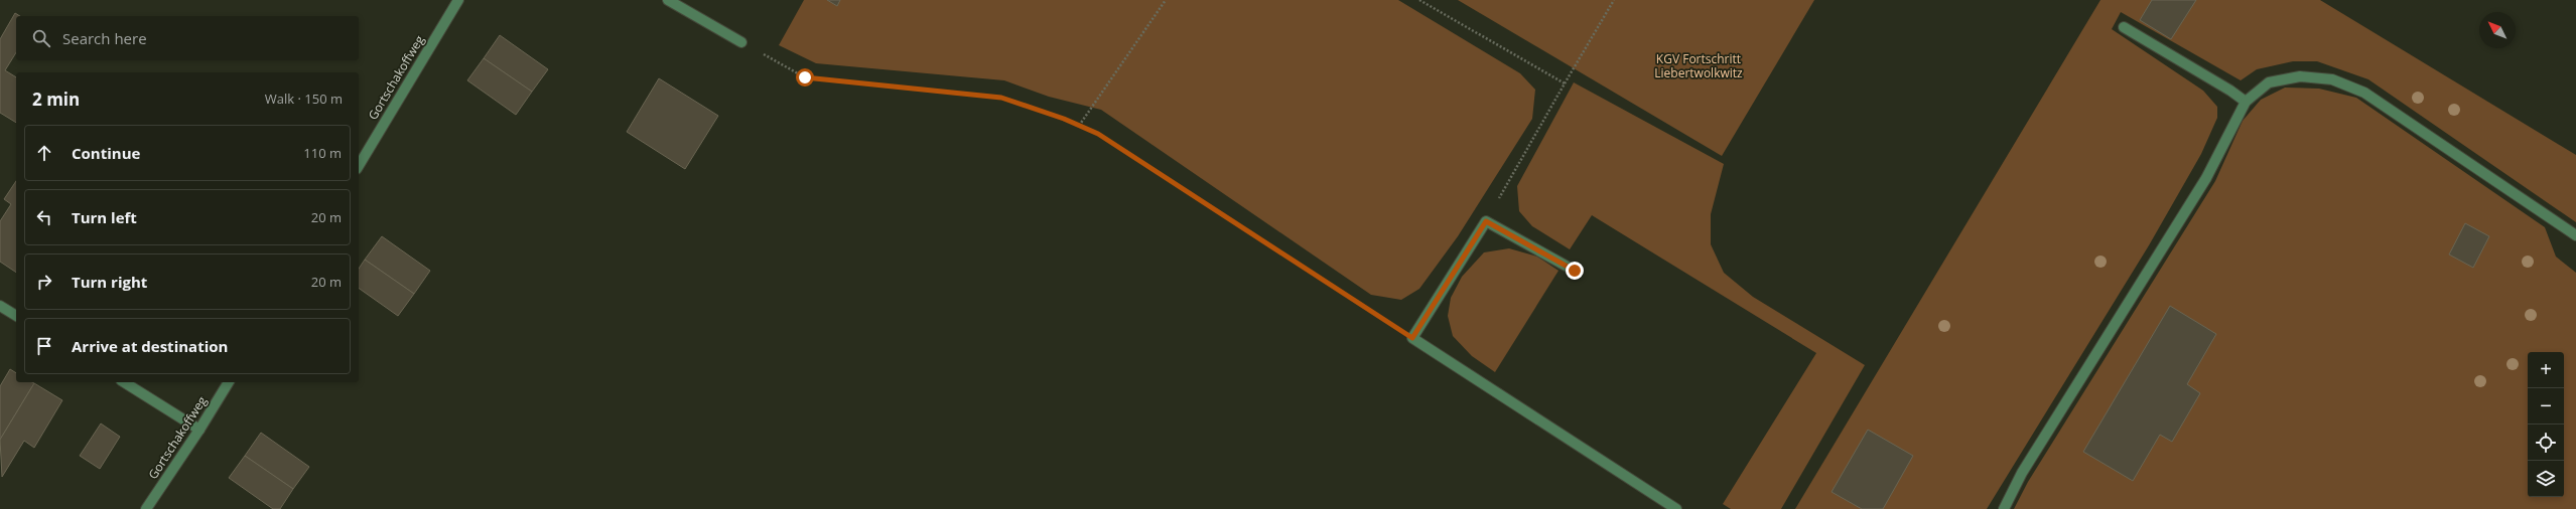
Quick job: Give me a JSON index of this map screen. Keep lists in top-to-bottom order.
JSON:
{
  "streets": {
    "street": ["Gortschakoffweg"]
  },
  "parks": ["KGV Fortschritt Liebertwolkwitz"],
  "north": "top left",
  "page": {
    "search": "Search here",
    "heading": ["2 min", "Walk · 150 m"],
    "list": [
      ["Continue", "110 m"],
      ["Turn left", "20 m"],
      ["Turn right", "20 m"],
      "Arrive at destination"
    ],
    "map_buttons": ["+", "−"]
  }
}
